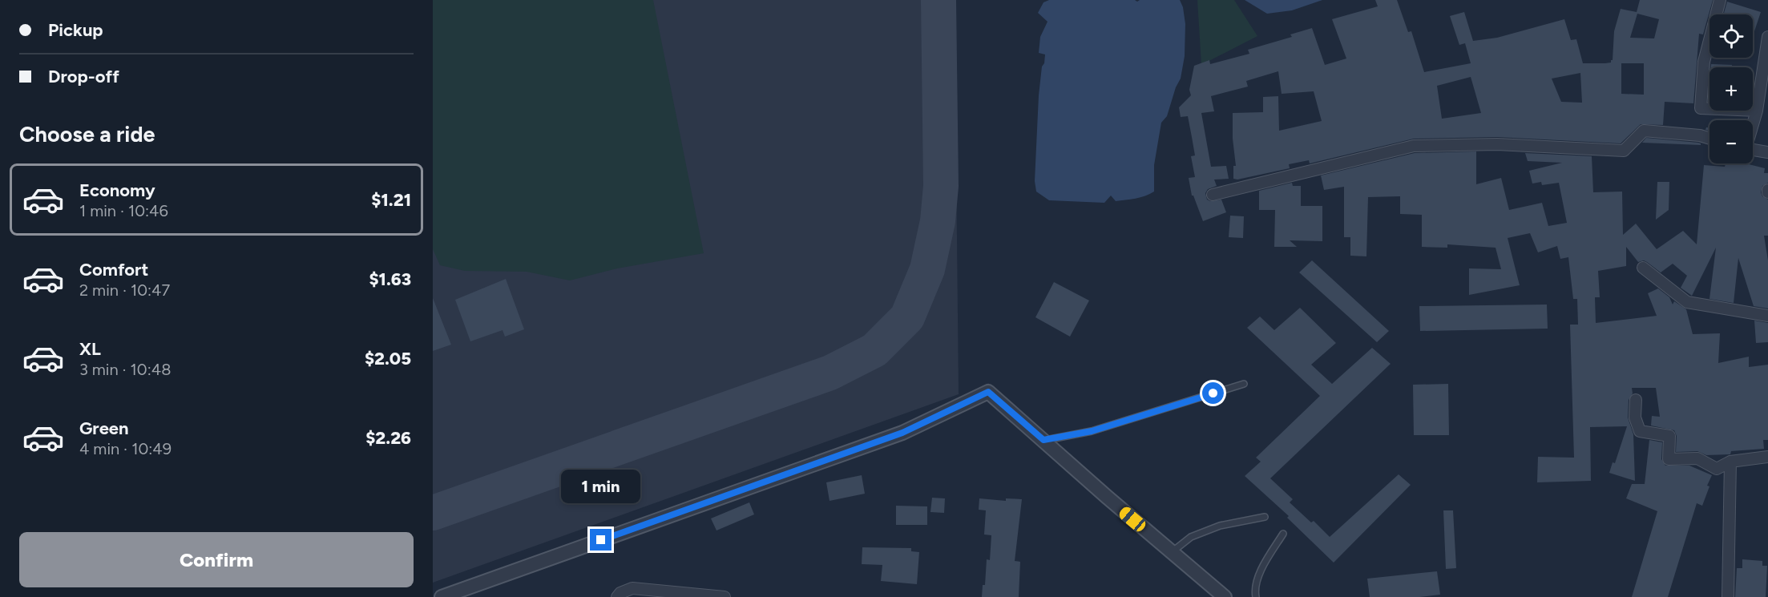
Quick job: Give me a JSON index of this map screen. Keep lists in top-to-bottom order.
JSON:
{
  "page": {
    "banner": ["Pickup", "Drop-off"],
    "map_buttons": ["+", "−"],
    "heading": "Choose a ride",
    "list": [
      {
        "name": "Economy",
        "note": "1 min · 10:46",
        "value": "$1.21"
      },
      {
        "name": "Comfort",
        "note": "2 min · 10:47",
        "value": "$1.63"
      },
      {
        "name": "XL",
        "note": "3 min · 10:48",
        "value": "$2.05"
      },
      {
        "name": "Green",
        "note": "4 min · 10:49",
        "value": "$2.26"
      }
    ],
    "bubble": "1 min",
    "buttons": "Confirm"
  }
}
